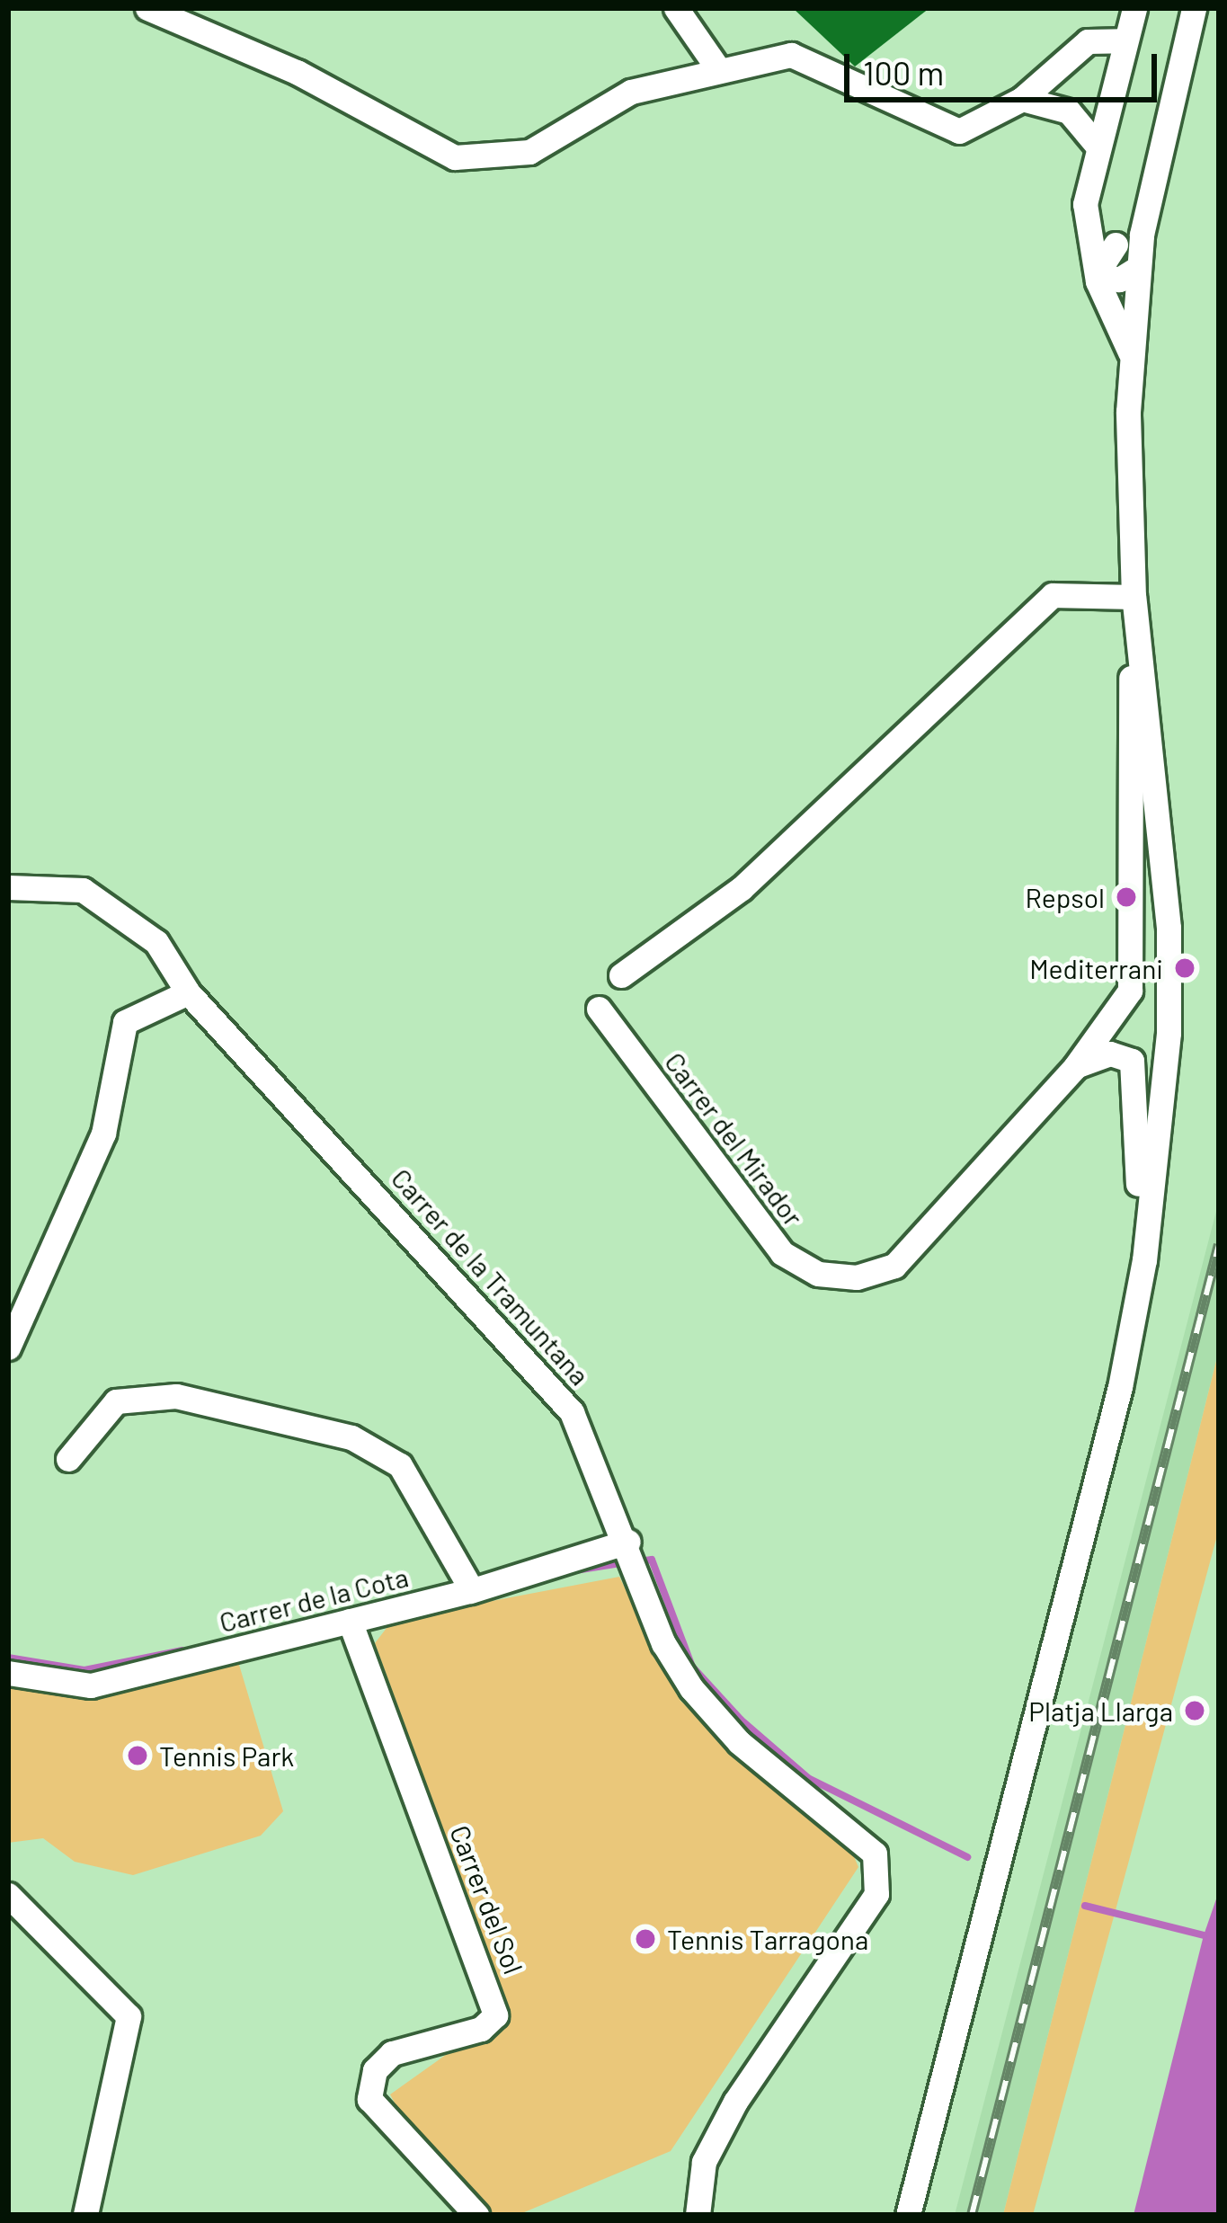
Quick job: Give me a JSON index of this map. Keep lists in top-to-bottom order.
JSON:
{
  "streets": {
    "street": [
      "Carrer del Mirador",
      "Carrer de la Tramuntana",
      "Carrer de la Cota",
      "Carrer del Sol"
    ]
  },
  "crossings": [
    ["Carrer de la Tramuntana", "Carrer de la Cota"],
    ["Carrer de la Cota", "Carrer del Sol"]
  ],
  "places": [
    "Repsol",
    "Mediterrani",
    "Platja Llarga",
    "Tennis Park",
    "Tennis Tarragona"
  ],
  "scale_bar": "100 m"
}
